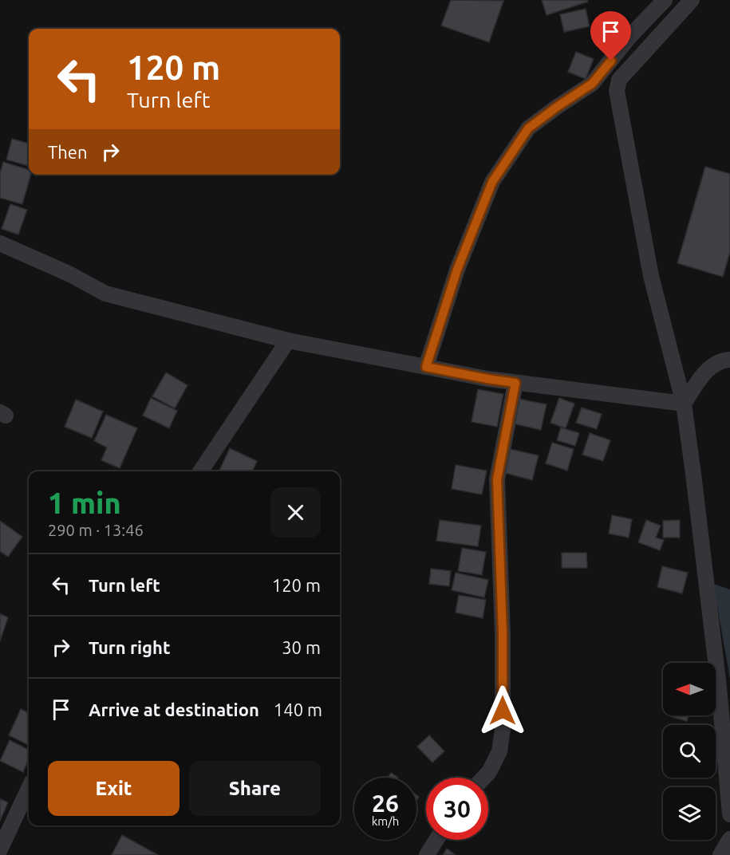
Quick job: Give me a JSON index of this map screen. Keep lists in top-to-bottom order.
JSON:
{
  "north": "left",
  "page": {
    "turn": ["120 m", "Turn left"],
    "then": "Then",
    "heading": ["1 min", "290 m · 13:46"],
    "list": [
      {
        "name": "Turn left",
        "value": "120 m"
      },
      {
        "name": "Turn right",
        "value": "30 m"
      },
      {
        "name": "Arrive at destination",
        "value": "140 m"
      }
    ],
    "buttons": ["Exit", "Share"],
    "speed": "26 km/h",
    "limit": "30"
  }
}
